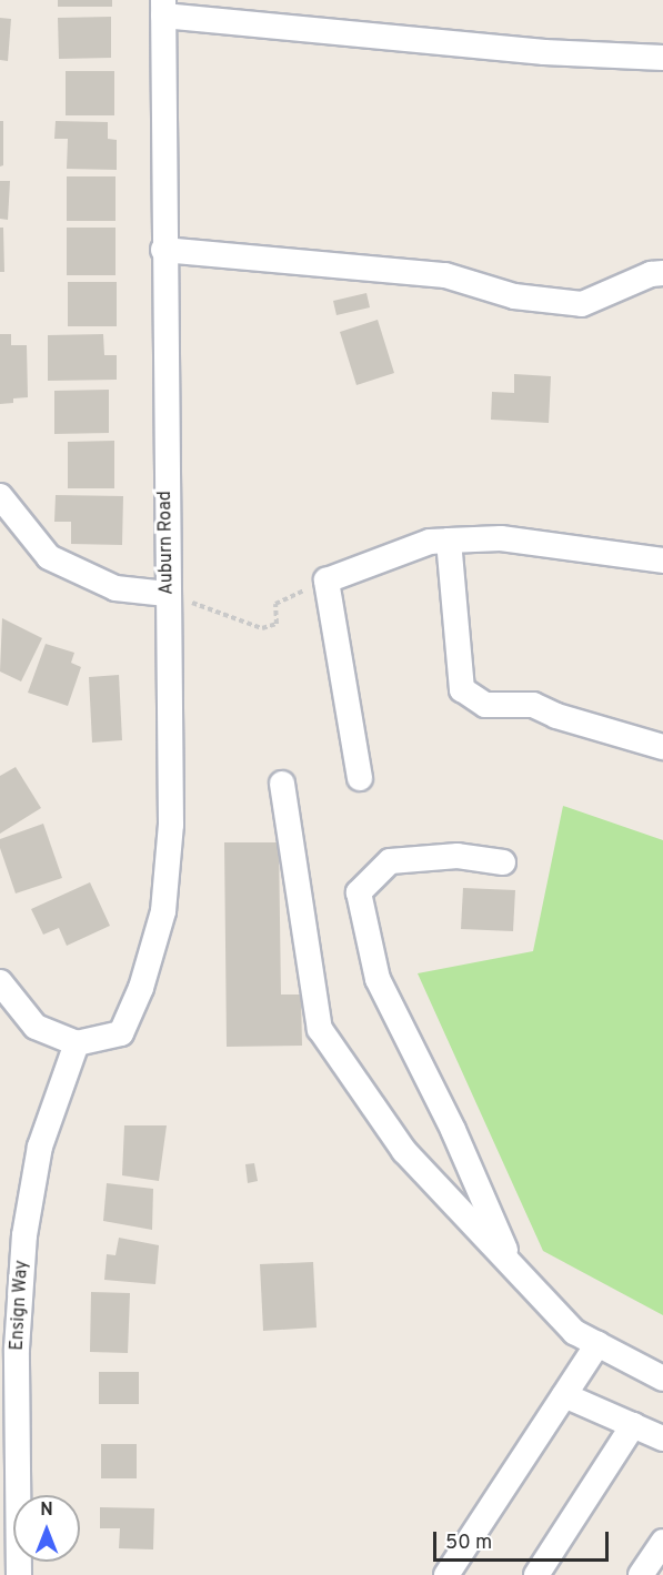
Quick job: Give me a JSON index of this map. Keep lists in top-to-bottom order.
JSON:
{
  "streets": {
    "street": ["Auburn Road", "Ensign Way"]
  },
  "crossings": [
    ["Auburn Road", "Ensign Way"]
  ],
  "scale_bar": "50 m",
  "north": "top"
}
